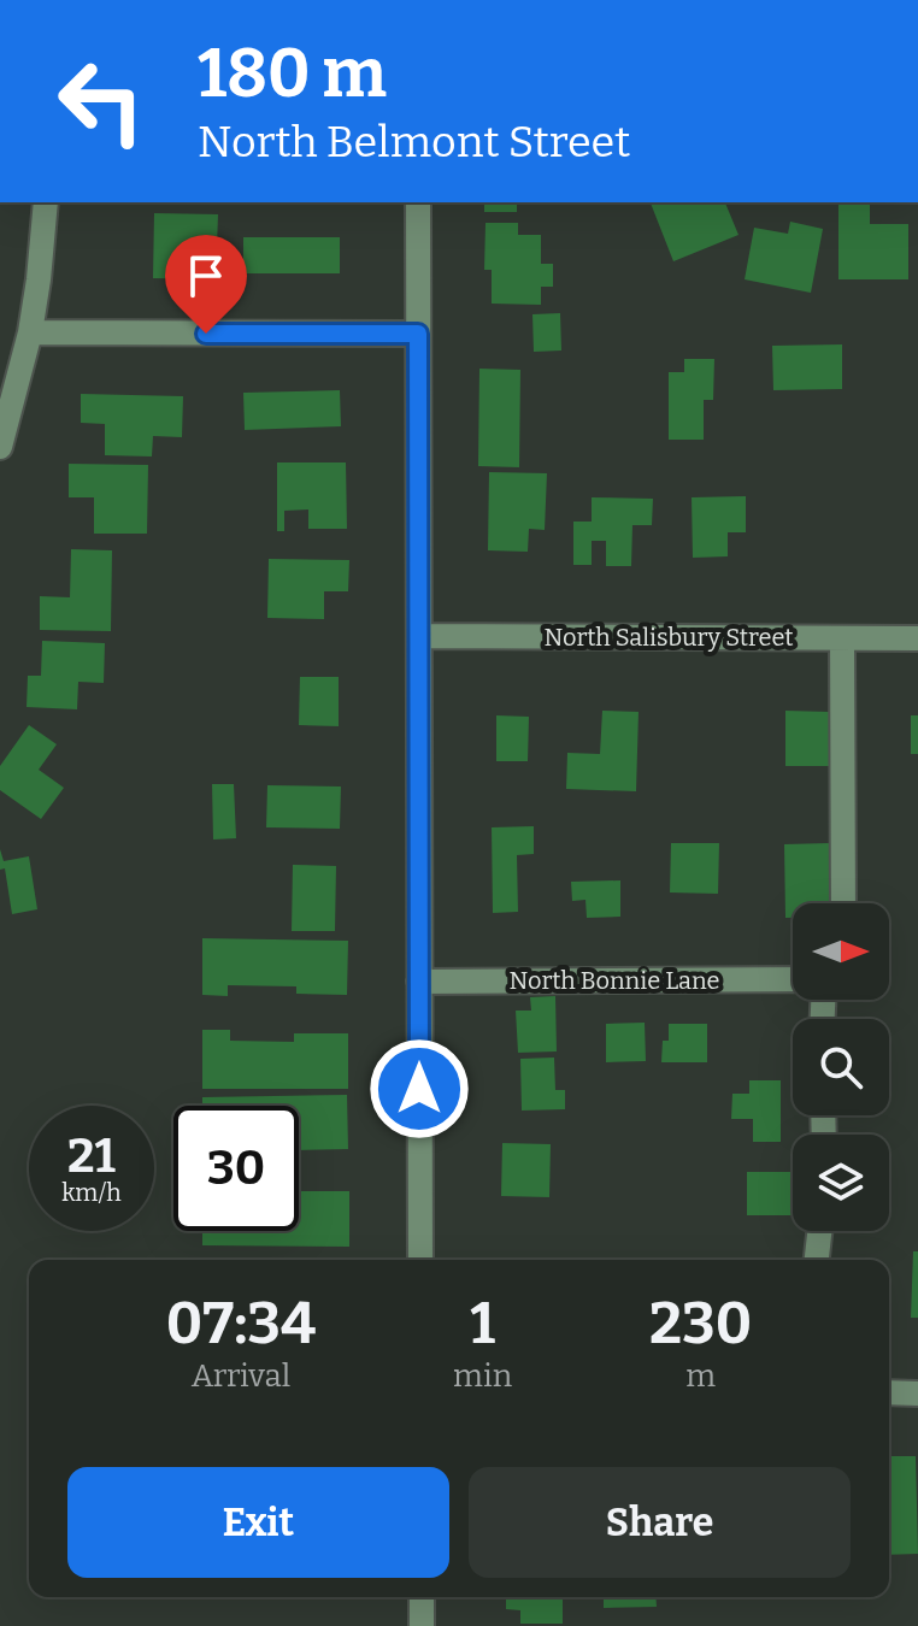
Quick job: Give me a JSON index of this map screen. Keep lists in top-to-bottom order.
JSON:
{
  "streets": {
    "street": ["North Salisbury Street", "North Bonnie Lane"]
  },
  "north": "right",
  "page": {
    "turn": ["180 m", "North Belmont Street"],
    "speed": "21 km/h",
    "limit": "30",
    "eta": [
      "07:34",
      "Arrival",
      "1",
      "min",
      "230",
      "m"
    ],
    "buttons": ["Exit", "Share"]
  }
}
